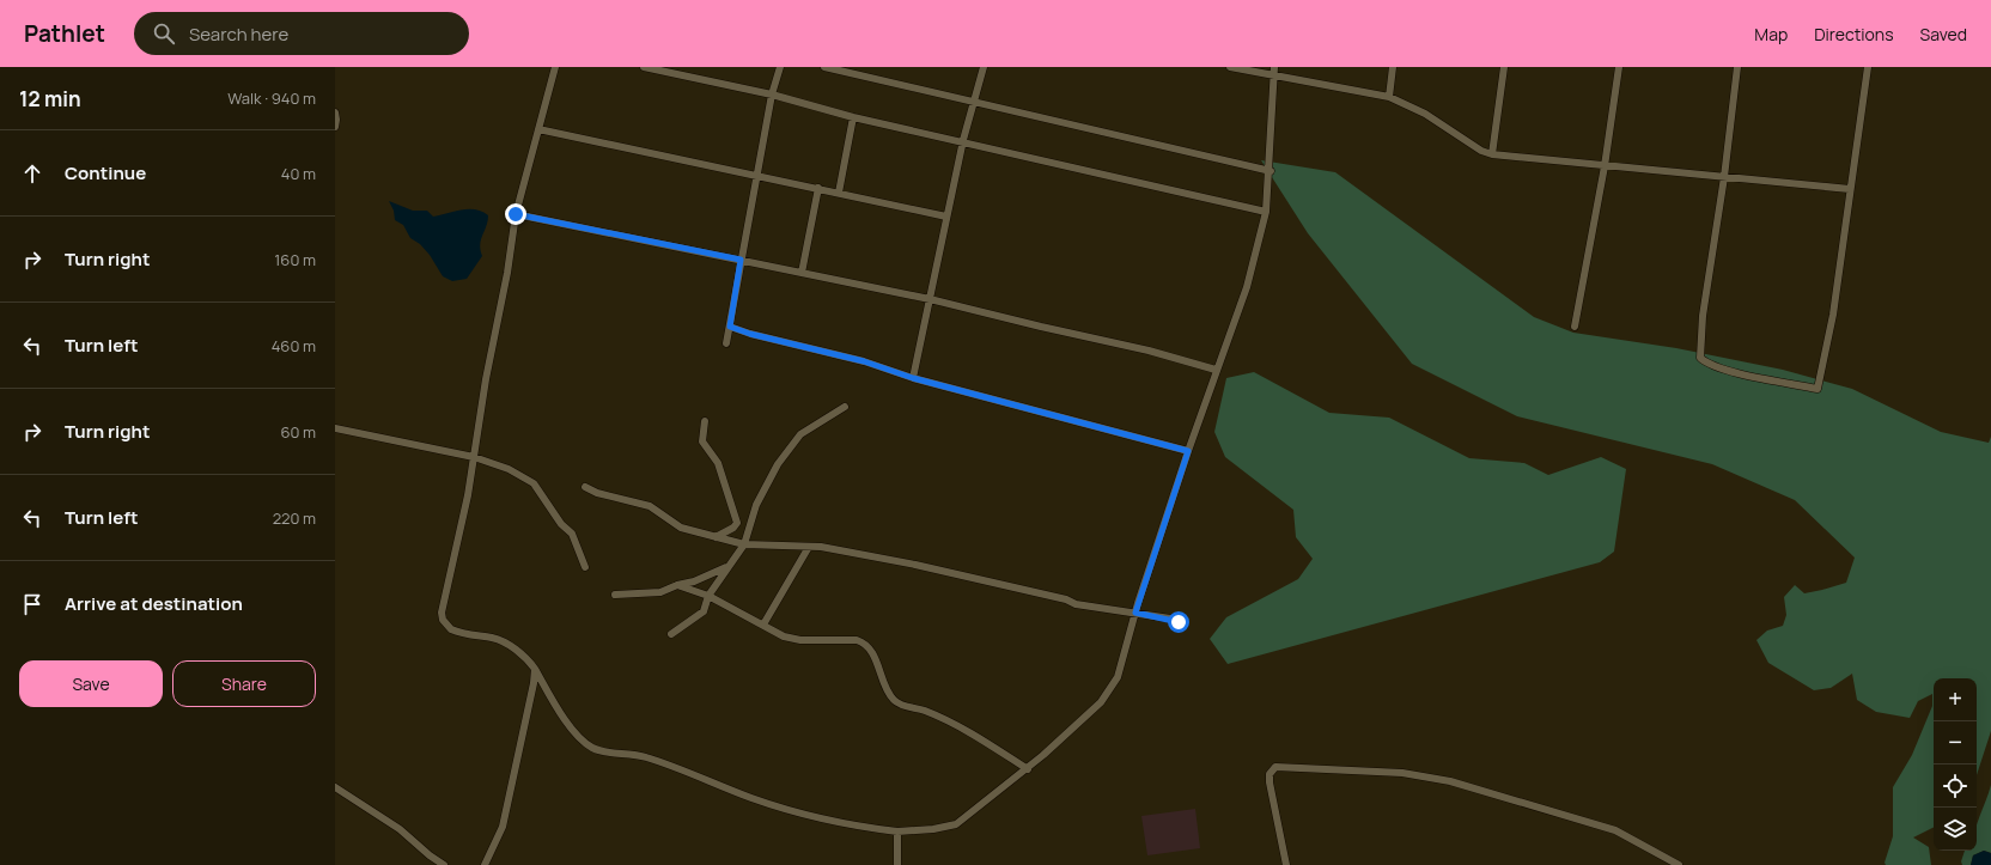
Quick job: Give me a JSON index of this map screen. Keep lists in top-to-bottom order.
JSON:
{
  "page": {
    "header": "Pathlet",
    "search": "Search here",
    "nav": ["Map", "Directions", "Saved"],
    "heading": ["12 min", "Walk · 940 m"],
    "list": [
      ["Continue", "40 m"],
      ["Turn right", "160 m"],
      ["Turn left", "460 m"],
      ["Turn right", "60 m"],
      ["Turn left", "220 m"],
      "Arrive at destination"
    ],
    "buttons": ["Save", "Share"],
    "map_buttons": ["+", "−"]
  }
}
